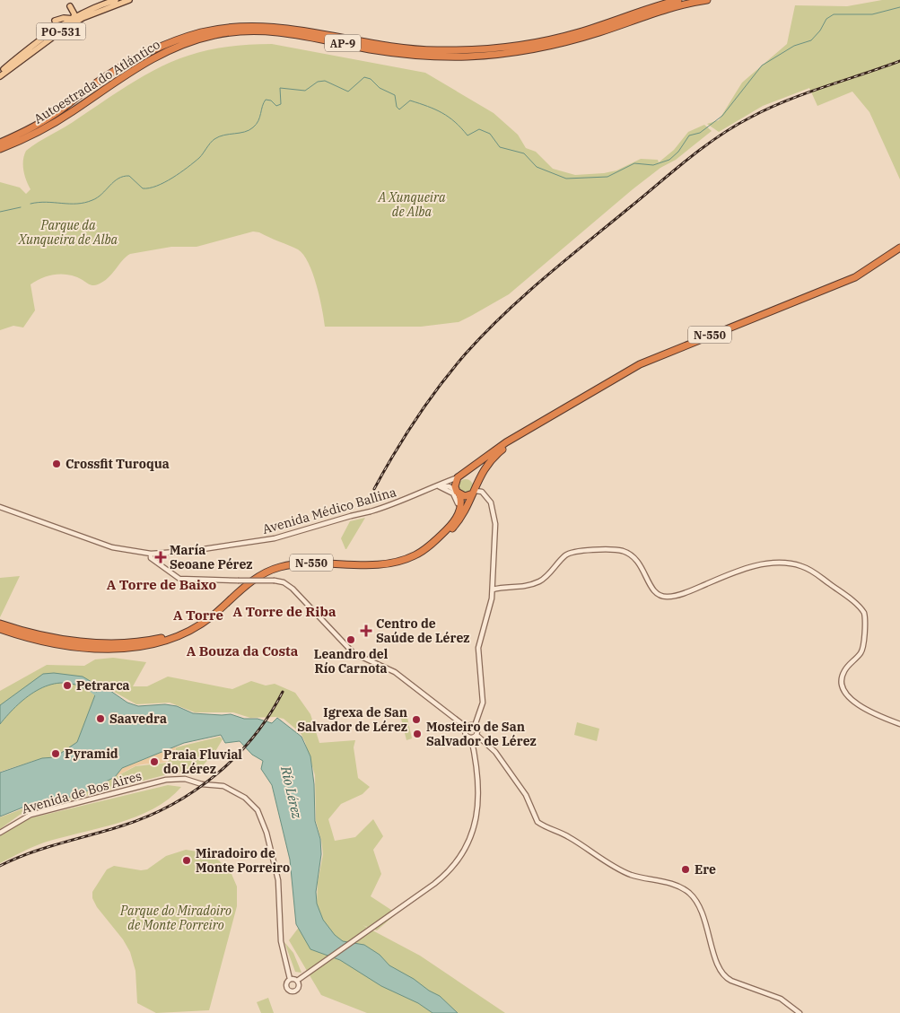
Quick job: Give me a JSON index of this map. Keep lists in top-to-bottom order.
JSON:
{
  "streets": {
    "highway": ["AP-9", "Autoestrada do Atlántico", "N-550"],
    "main road": ["PO-531"],
    "street": ["Avenida Médico Ballina", "Avenida de Bos Aires"]
  },
  "crossings": [
    ["N-550", "Avenida Médico Ballina"]
  ],
  "districts": [
    "A Torre de Baixo",
    "A Torre de Riba",
    "A Torre",
    "A Bouza da Costa"
  ],
  "water": ["Río Lérez"],
  "parks": ["A Xunqueira de Alba", "Parque da Xunqueira de Alba", "Parque do Miradoiro de Monte Porreiro"],
  "places": {
    "other": [
      "Crossfit Turoqua",
      "Leandro del Río Carnota",
      "Petrarca",
      "Saavedra",
      "Igrexa de San Salvador de Lérez",
      "Mosteiro de San Salvador de Lérez",
      "Pyramid",
      "Praia Fluvial do Lérez",
      "Miradoiro de Monte Porreiro",
      "Ere"
    ],
    "health": ["María Seoane Pérez", "Centro de Saúde de Lérez"]
  }
}
